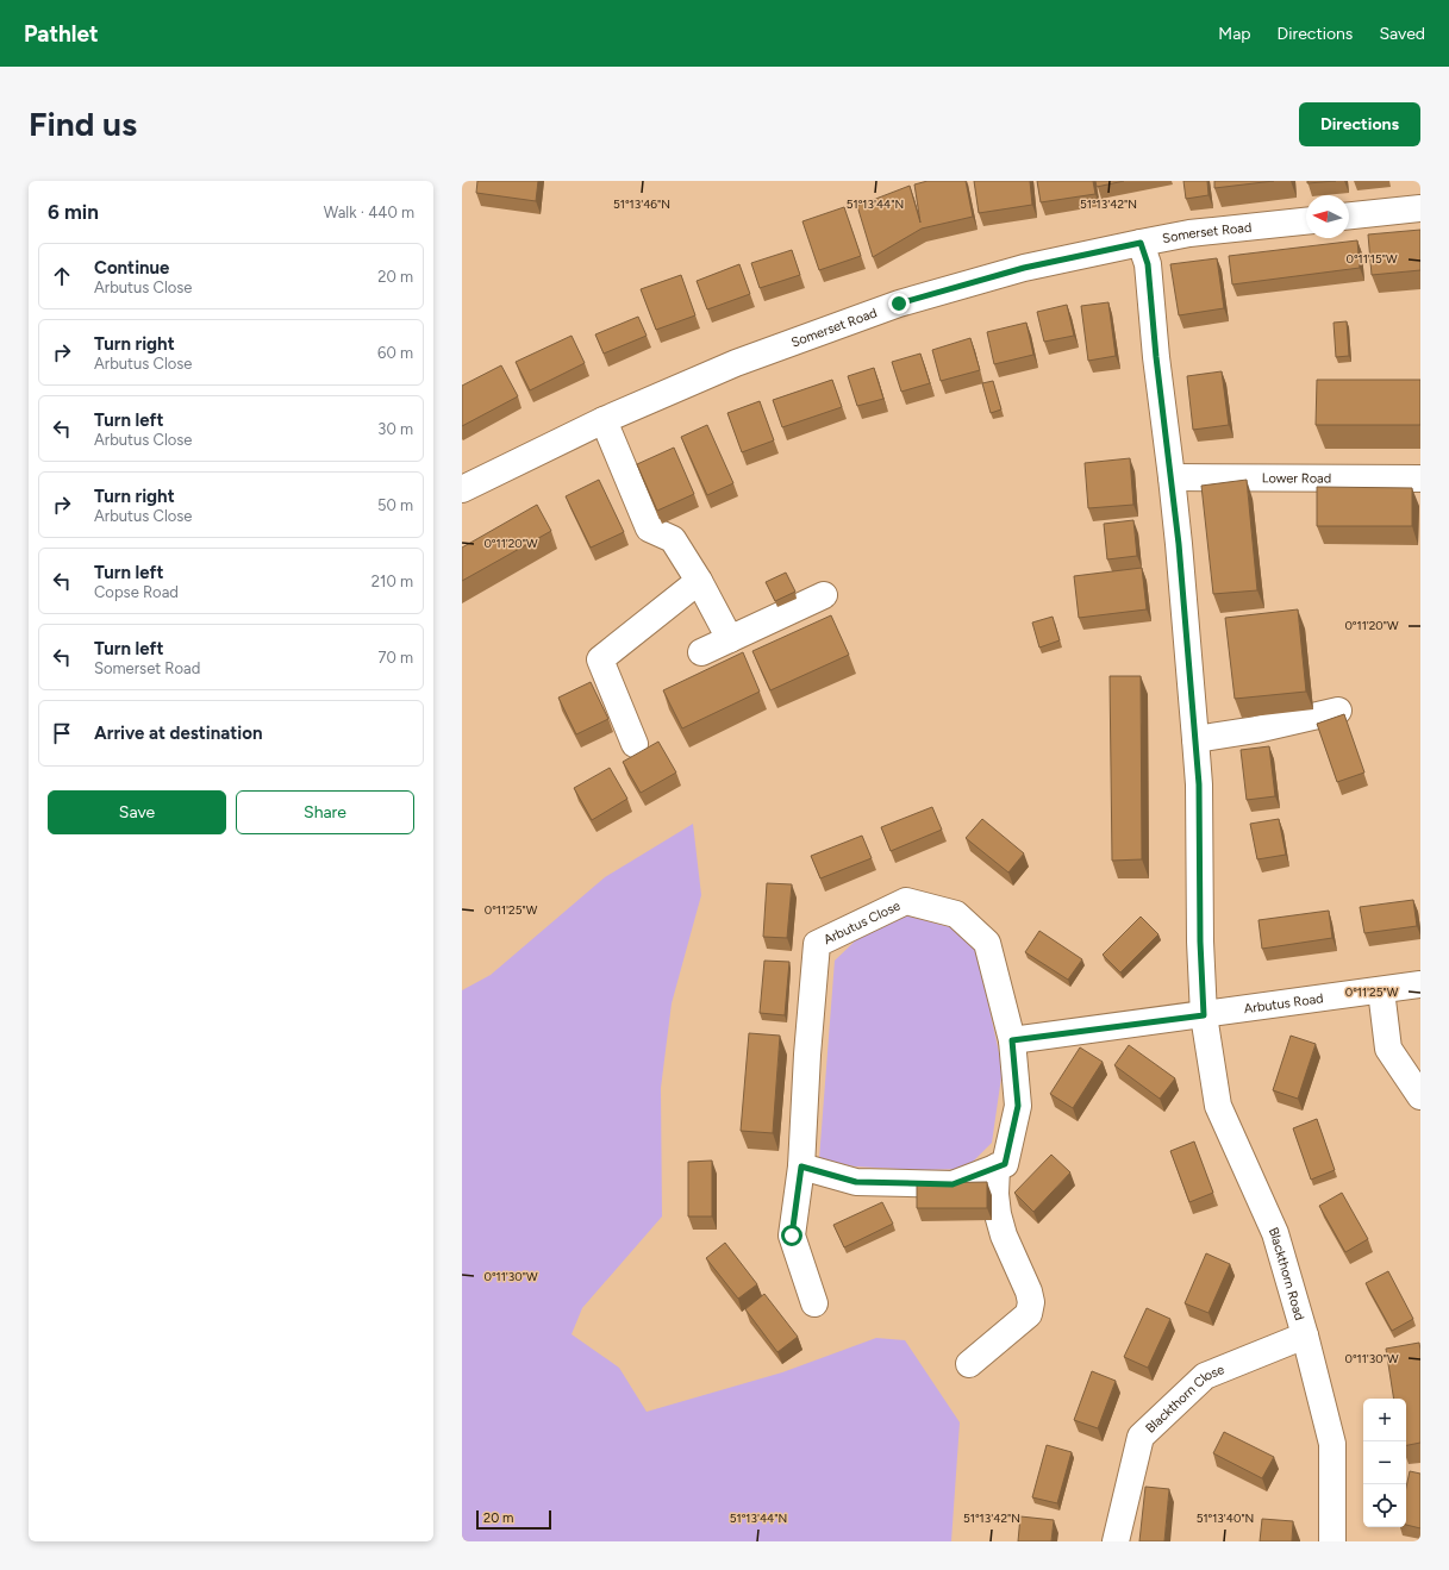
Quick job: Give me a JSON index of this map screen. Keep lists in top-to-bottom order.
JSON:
{
  "streets": {
    "street": [
      "Somerset Road",
      "Lower Road",
      "Arbutus Close",
      "Arbutus Road",
      "Blackthorn Road",
      "Blackthorn Close"
    ]
  },
  "crossings": [
    ["Somerset Road", "Blackthorn Road"],
    ["Lower Road", "Blackthorn Road"],
    ["Arbutus Road", "Blackthorn Road"],
    ["Blackthorn Road", "Blackthorn Close"]
  ],
  "scale_bar": "20 m",
  "north": "left",
  "page": {
    "header": "Pathlet",
    "nav": ["Map", "Directions", "Saved"],
    "buttons": [
      "Directions",
      ["Save", "Share"]
    ],
    "title": "Find us",
    "heading": ["6 min", "Walk · 440 m"],
    "list": [
      ["Continue", "Arbutus Close", "20 m"],
      ["Turn right", "Arbutus Close", "60 m"],
      ["Turn left", "Arbutus Close", "30 m"],
      ["Turn right", "Arbutus Close", "50 m"],
      ["Turn left", "Copse Road", "210 m"],
      ["Turn left", "Somerset Road", "70 m"],
      "Arrive at destination"
    ],
    "map_buttons": ["+", "−"],
    "scale": "20 m"
  },
  "coordinates": [
    "51°13'46\"N",
    "51°13'44\"N",
    "51°13'42\"N",
    "0°11'15\"W",
    "0°11'20\"W",
    "0°11'25\"W",
    "0°11'30\"W",
    "51°13'40\"N"
  ]
}
